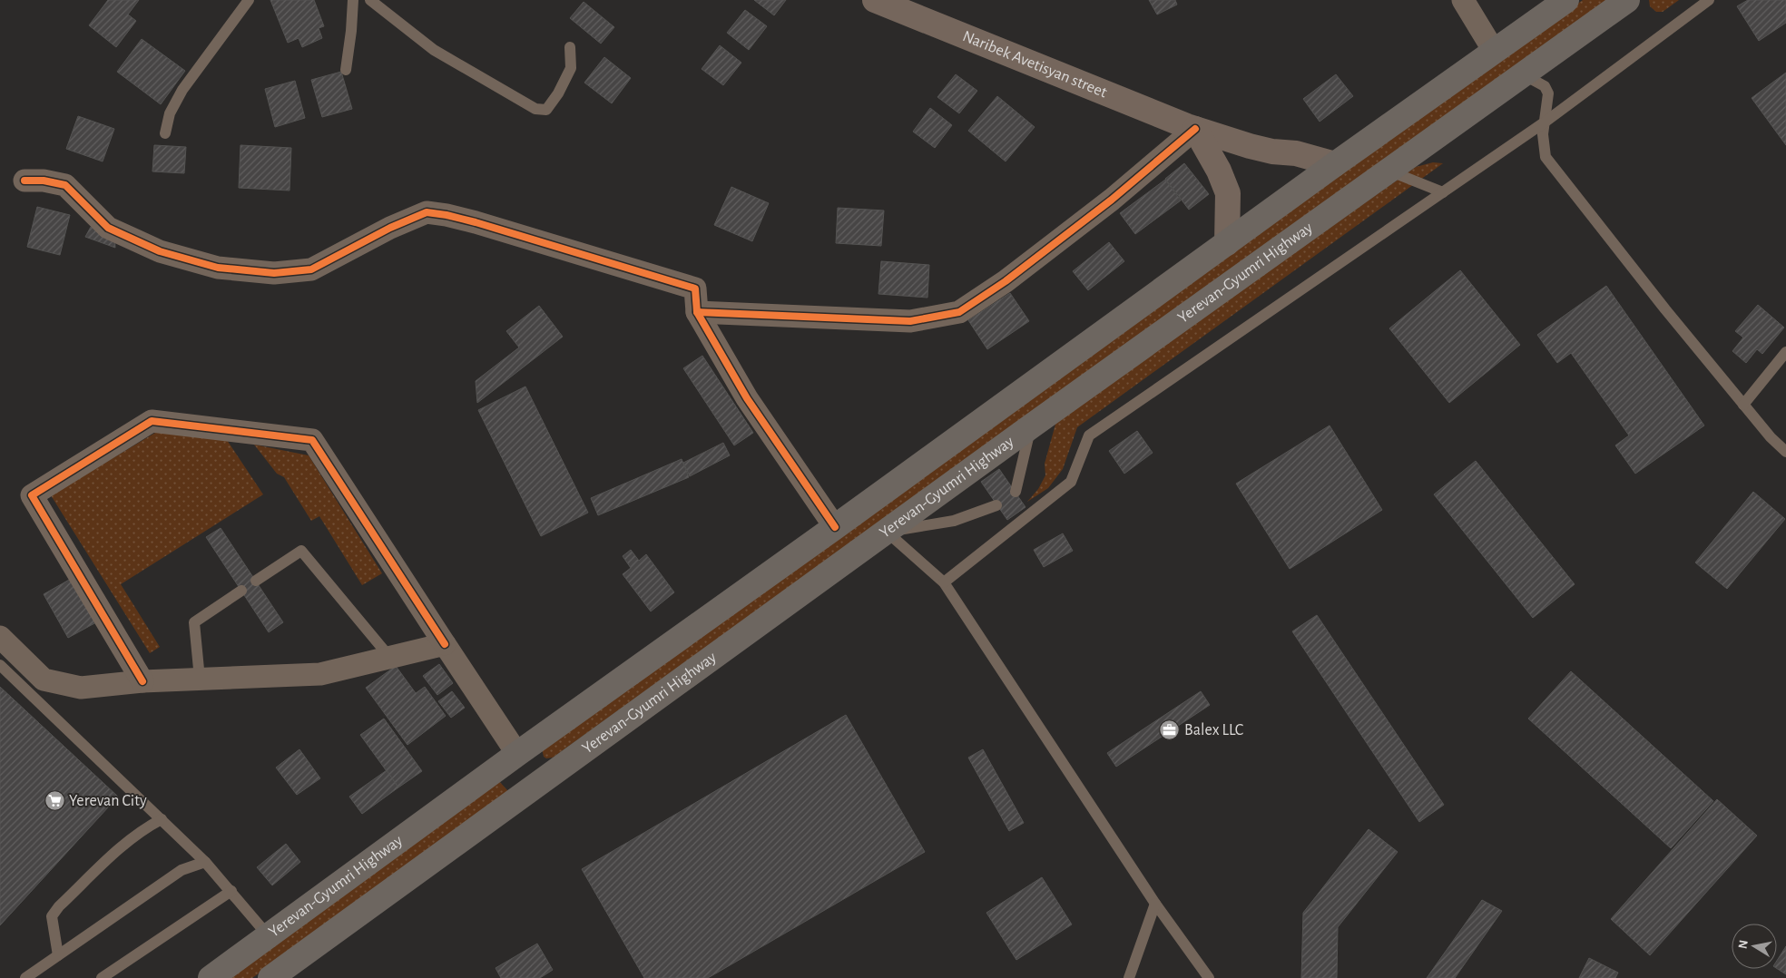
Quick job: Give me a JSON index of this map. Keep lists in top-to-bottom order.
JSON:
{
  "streets": {
    "highway": ["Yerevan-Gyumri Highway"],
    "street": ["Naribek Avetisyan street"]
  },
  "crossings": [
    ["Naribek Avetisyan street", "Yerevan-Gyumri Highway"]
  ],
  "places": {
    "office": ["Balex LLC"],
    "supermarket": ["Yerevan City"]
  },
  "north": "left"
}
